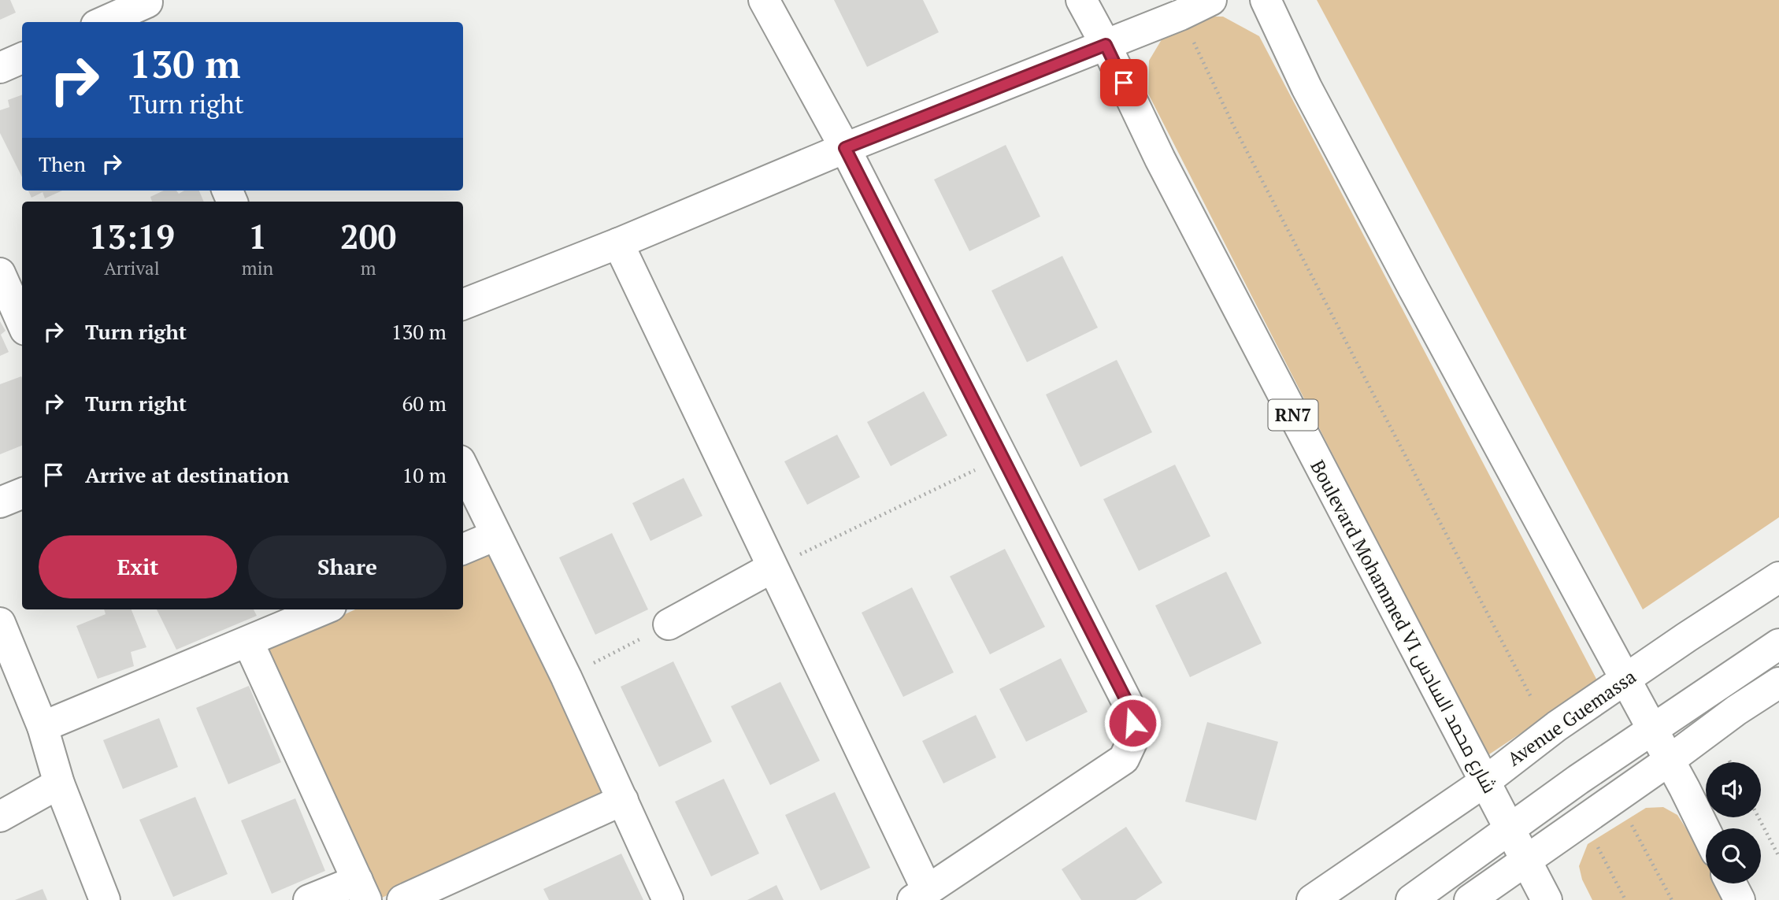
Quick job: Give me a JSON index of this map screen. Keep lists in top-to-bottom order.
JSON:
{
  "streets": {
    "street": ["RN7", "Boulevard Mohammed VI شارع محمد السادس", "Avenue Guemassa"]
  },
  "crossings": [
    ["Boulevard Mohammed VI شارع محمد السادس", "Avenue Guemassa"]
  ],
  "page": {
    "turn": ["130 m", "Turn right"],
    "then": "Then",
    "eta": [
      "13:19",
      "Arrival",
      "1",
      "min",
      "200",
      "m"
    ],
    "list": [
      {
        "name": "Turn right",
        "value": "130 m"
      },
      {
        "name": "Turn right",
        "value": "60 m"
      },
      {
        "name": "Arrive at destination",
        "value": "10 m"
      }
    ],
    "buttons": ["Exit", "Share"]
  }
}
